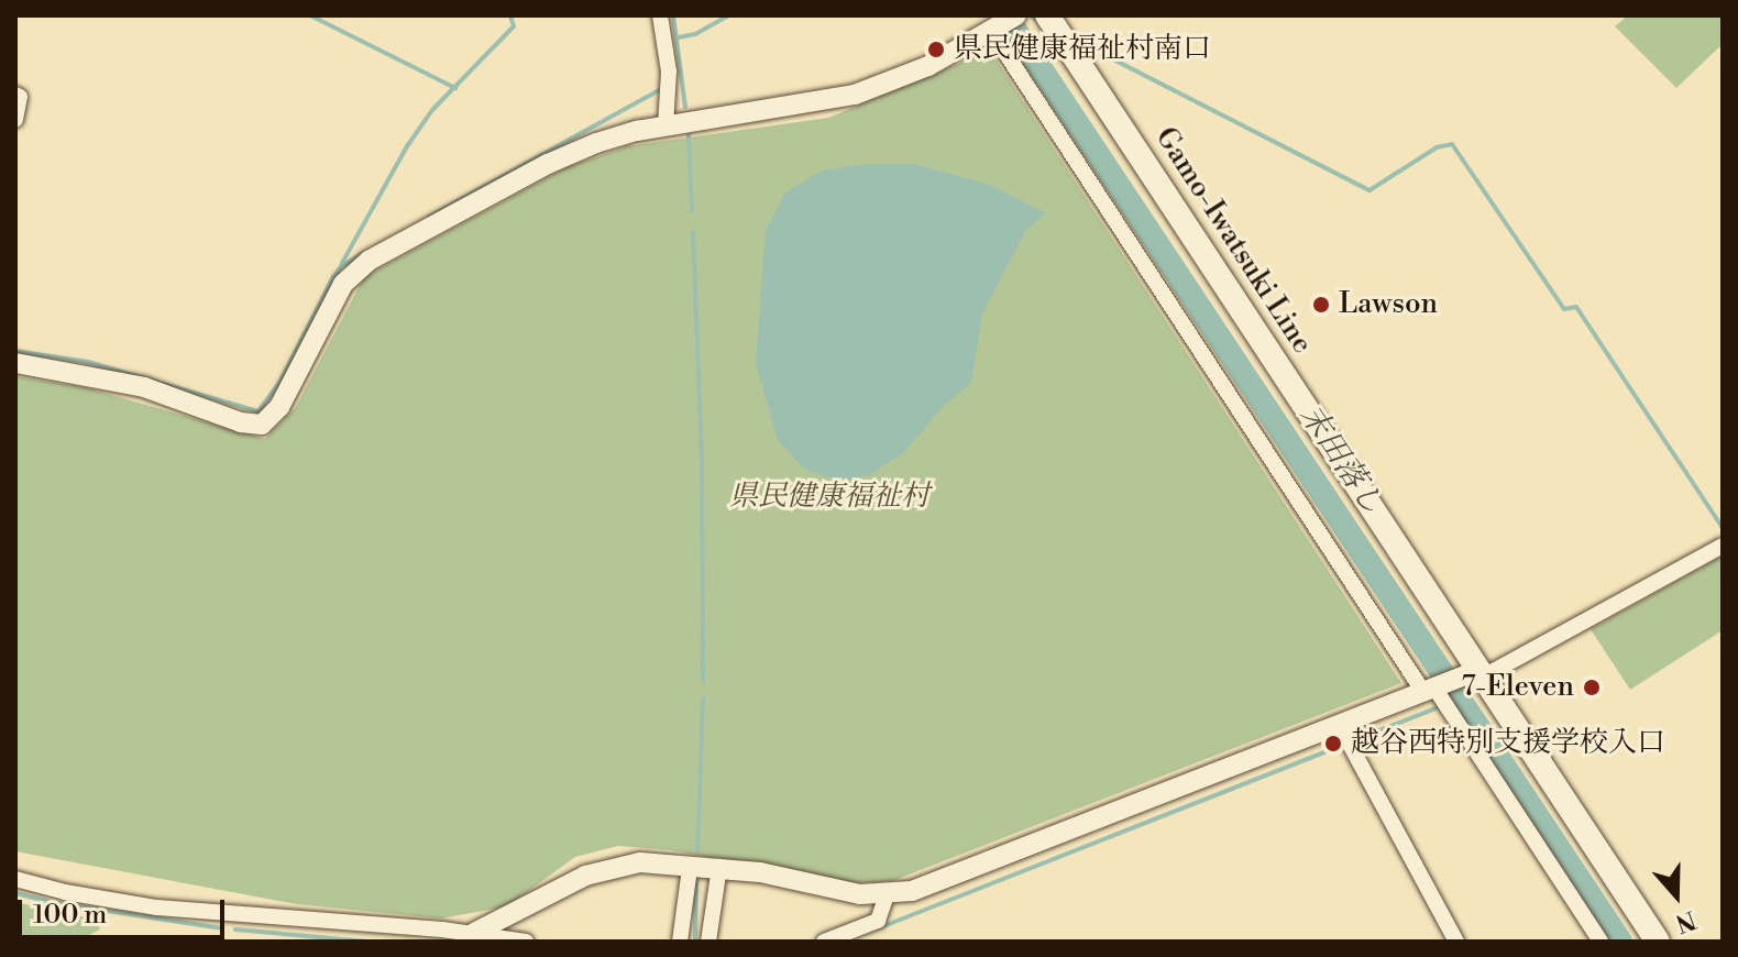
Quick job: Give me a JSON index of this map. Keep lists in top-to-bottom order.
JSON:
{
  "streets": {
    "main road": ["Gamo-Iwatsuki Line"]
  },
  "water": ["末田落し"],
  "parks": ["県民健康福祉村"],
  "places": [
    "県民健康福祉村南口",
    "Lawson",
    "7-Eleven",
    "越谷西特別支援学校入口"
  ],
  "scale_bar": "100 m",
  "north": "bottom"
}
